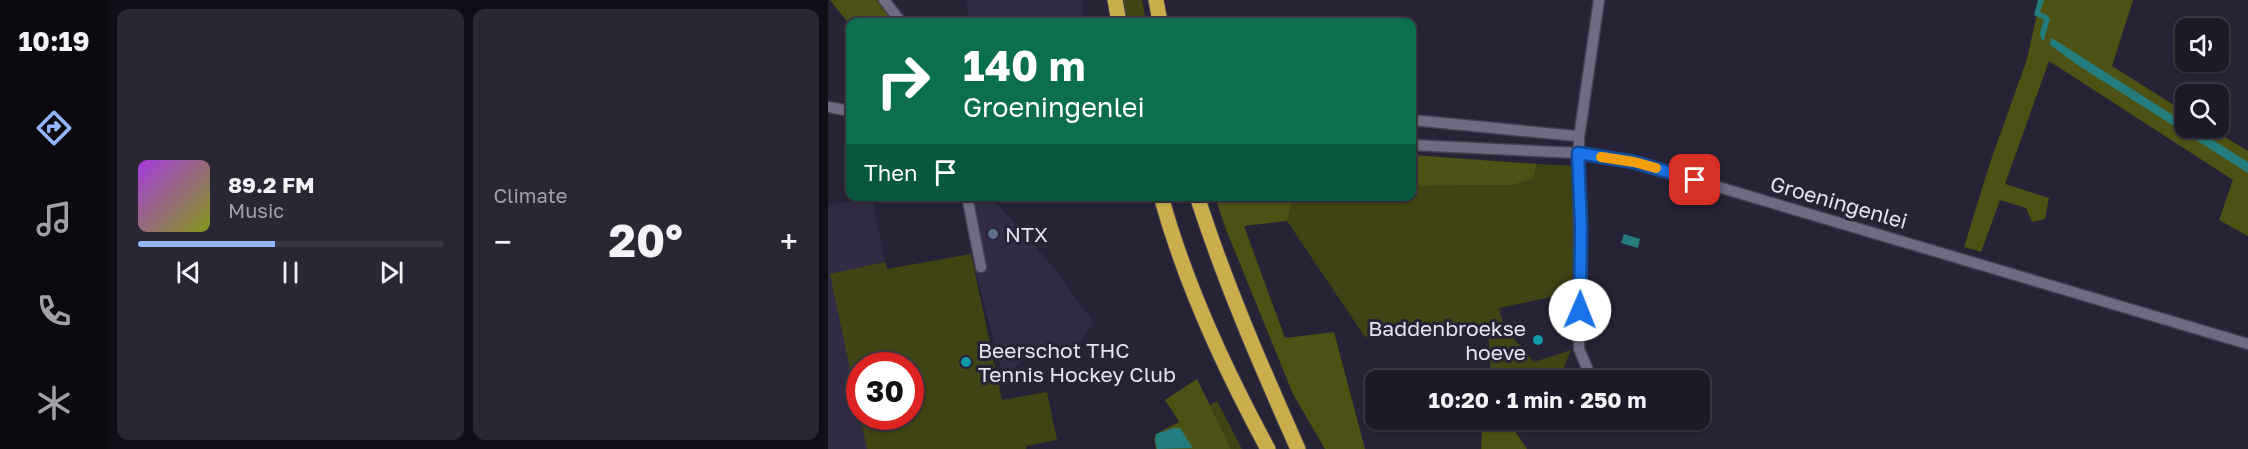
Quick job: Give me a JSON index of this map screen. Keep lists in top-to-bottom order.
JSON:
{
  "streets": {
    "street": ["Groeningenlei"]
  },
  "places": ["NTX", "Baddenbroekse hoeve", "Beerschot THC Tennis Hockey Club"],
  "page": {
    "tabs": "10:19",
    "tile": "Climate",
    "turn": ["140 m", "Groeningenlei"],
    "then": "Then",
    "song": ["89.2 FM", "Music"],
    "heat": ["−", "20°", "+"],
    "limit": "30",
    "trip": "10:20 · 1 min · 250 m"
  }
}
